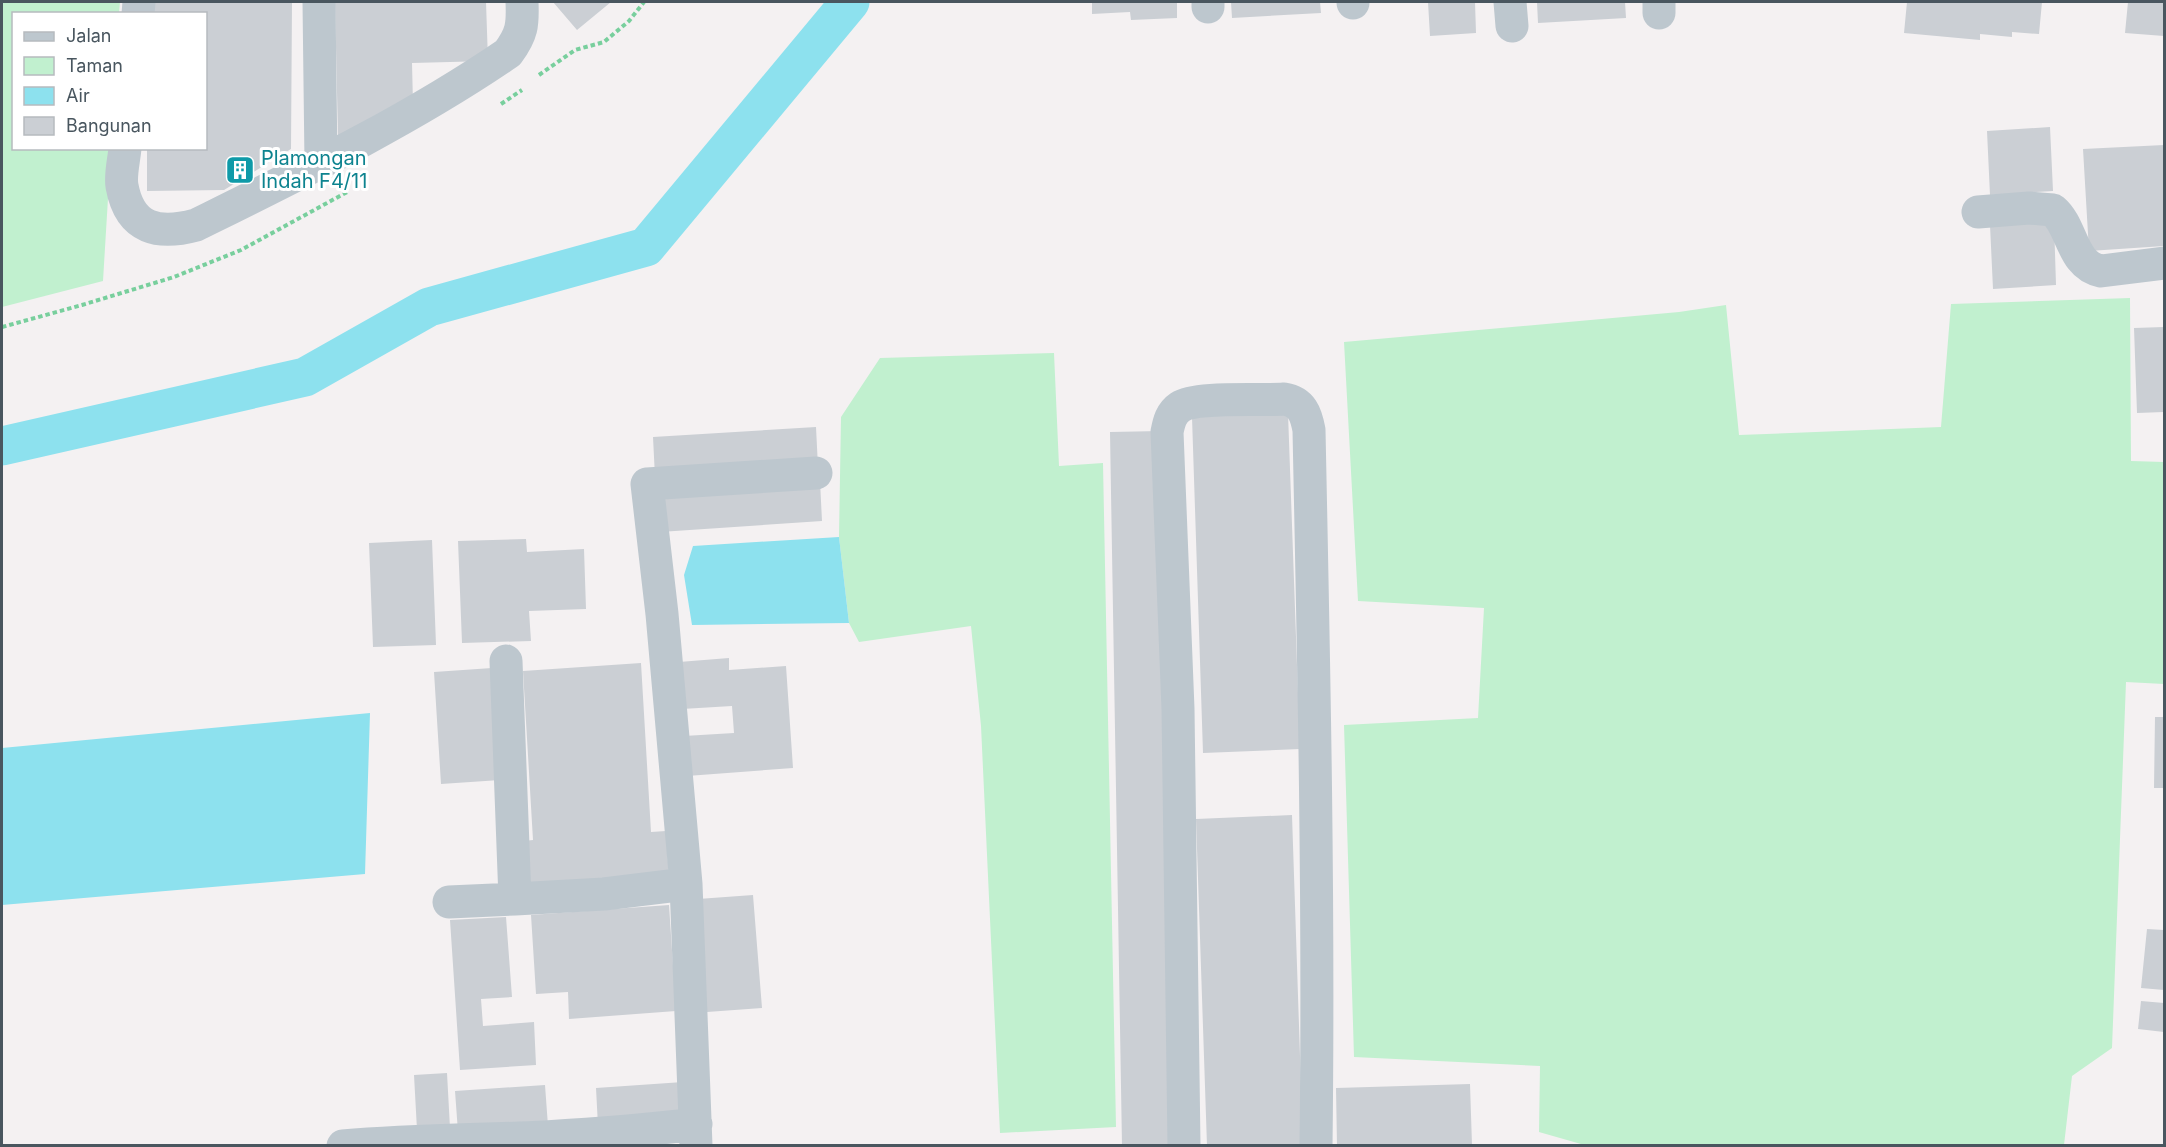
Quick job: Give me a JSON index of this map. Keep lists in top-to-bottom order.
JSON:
{
  "places": {
    "building": ["Plamongan Indah F4/11"]
  },
  "legend": [
    "Jalan",
    "Taman",
    "Air",
    "Bangunan"
  ]
}
